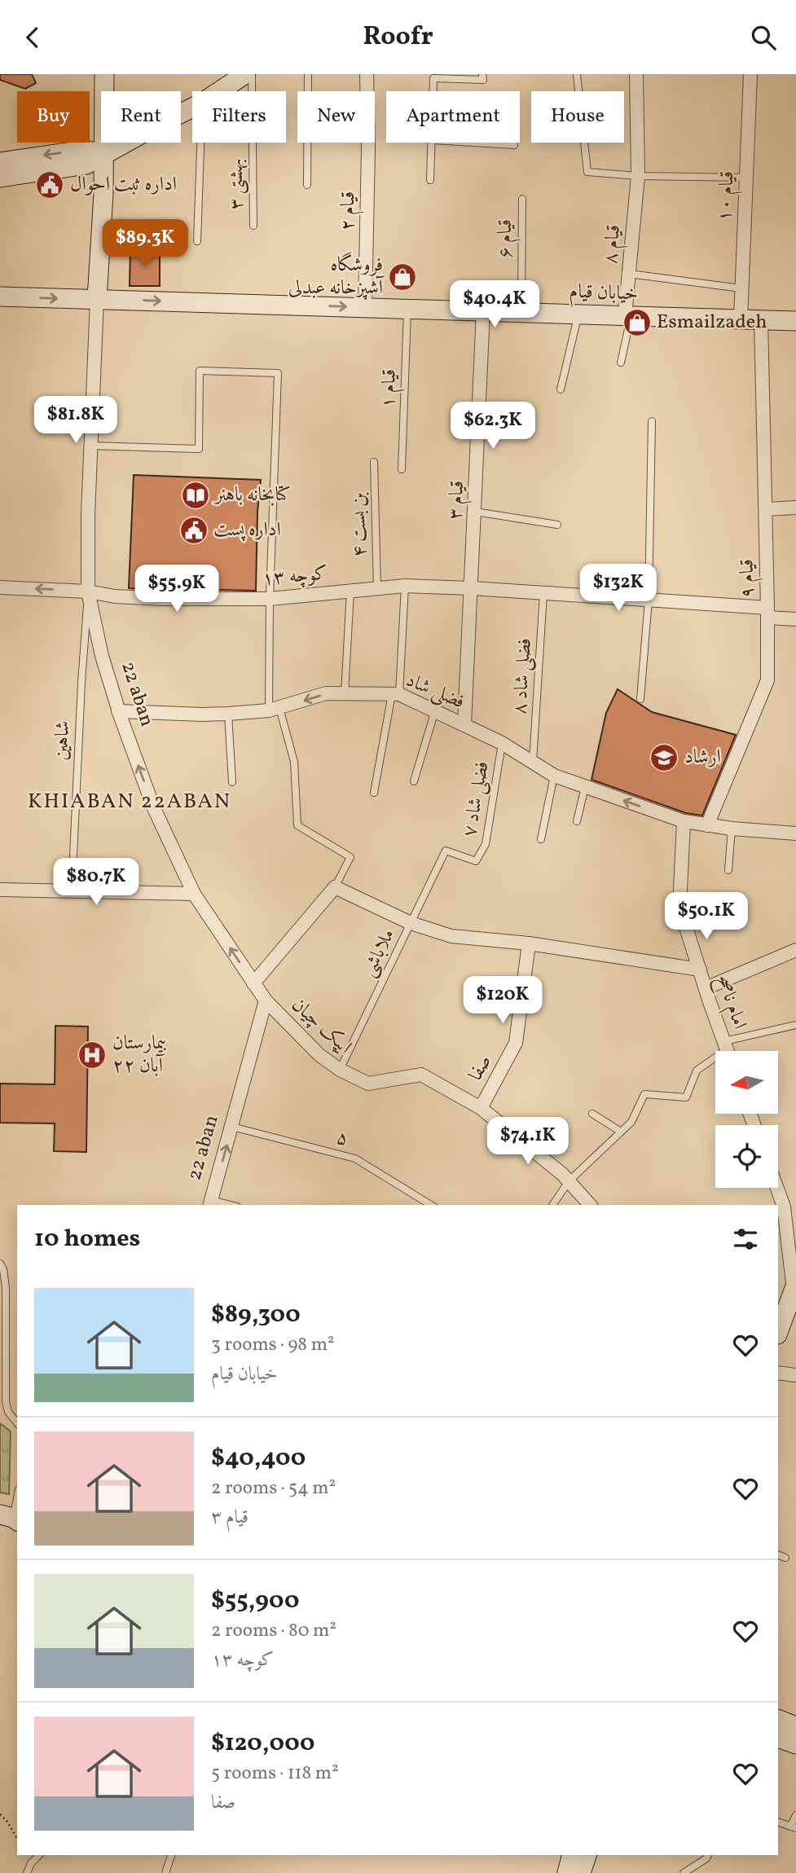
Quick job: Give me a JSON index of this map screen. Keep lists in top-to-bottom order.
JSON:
{
  "streets": {
    "main road": ["خیابان قیام", "22 aban"],
    "street": [
      "قیام ۱۰",
      "قیام ۲",
      "قیام ۸",
      "قیام ۳",
      "کوچه ۱۳",
      "قیام ۹",
      "فضلی شاد",
      "امام ناصح",
      "ایپک چیان",
      "صفا"
    ],
    "lane": [
      "بهشتی ۳",
      "قیام ۶",
      "قیام ۱",
      "بن بست ۴",
      "فضلی شاد ۸",
      "شاهین",
      "فضلی شاد ۷",
      "ملاباشی",
      "۵"
    ]
  },
  "crossings": [
    ["قیام ۱۰", "خیابان قیام"],
    ["قیام ۲", "خیابان قیام"],
    ["قیام ۶", "خیابان قیام"],
    ["قیام ۸", "خیابان قیام"],
    ["خیابان قیام", "قیام ۱"],
    ["خیابان قیام", "قیام ۳"],
    ["خیابان قیام", "قیام ۹"],
    ["خیابان قیام", "22 aban"],
    ["قیام ۳", "کوچه ۱۳"],
    ["قیام ۳", "فضلی شاد"],
    ["بن بست ۴", "کوچه ۱۳"],
    ["کوچه ۱۳", "قیام ۹"],
    ["کوچه ۱۳", "فضلی شاد ۸"],
    ["کوچه ۱۳", "22 aban"],
    ["کوچه ۱۳", "شاهین"],
    ["قیام ۹", "فضلی شاد"],
    ["فضلی شاد ۸", "فضلی شاد"],
    ["فضلی شاد", "22 aban"],
    ["فضلی شاد", "فضلی شاد ۷"],
    ["فضلی شاد", "امام ناصح"],
    ["22 aban", "شاهین"],
    ["22 aban", "ایپک چیان"],
    ["22 aban", "۵"],
    ["فضلی شاد ۷", "ملاباشی"],
    ["ملاباشی", "ایپک چیان"],
    ["ایپک چیان", "صفا"]
  ],
  "districts": ["KHIABAN 22ABAN"],
  "places": {
    "public building": ["اداره ثبت احوال", "اداره پست"],
    "shop": ["فروشگاه آشپزخانه عبدلی", "Esmailzadeh"],
    "library": ["کتابخانه باهنر"],
    "school or university": ["ارشاد"],
    "hospital": ["بیمارستان ۲۲ آبان"]
  },
  "north": "left",
  "page": {
    "header": "Roofr",
    "chip": [
      "Buy",
      "Rent",
      "Filters",
      "New",
      "Apartment",
      "House"
    ],
    "price": [
      "$89.3K",
      "$40.4K",
      "$81.8K",
      "$62.3K",
      "$132K",
      "$55.9K",
      "$80.7K",
      "$50.1K",
      "$120K",
      "$74.1K"
    ],
    "heading": "10 homes",
    "list": [
      {
        "name": "$89,300",
        "note": "3 rooms · 98 m² · خیابان قیام"
      },
      {
        "name": "$40,400",
        "note": "2 rooms · 54 m² · قیام ۳"
      },
      {
        "name": "$55,900",
        "note": "2 rooms · 80 m² · کوچه ۱۳"
      },
      {
        "name": "$120,000",
        "note": "5 rooms · 118 m² · صفا"
      }
    ]
  }
}
